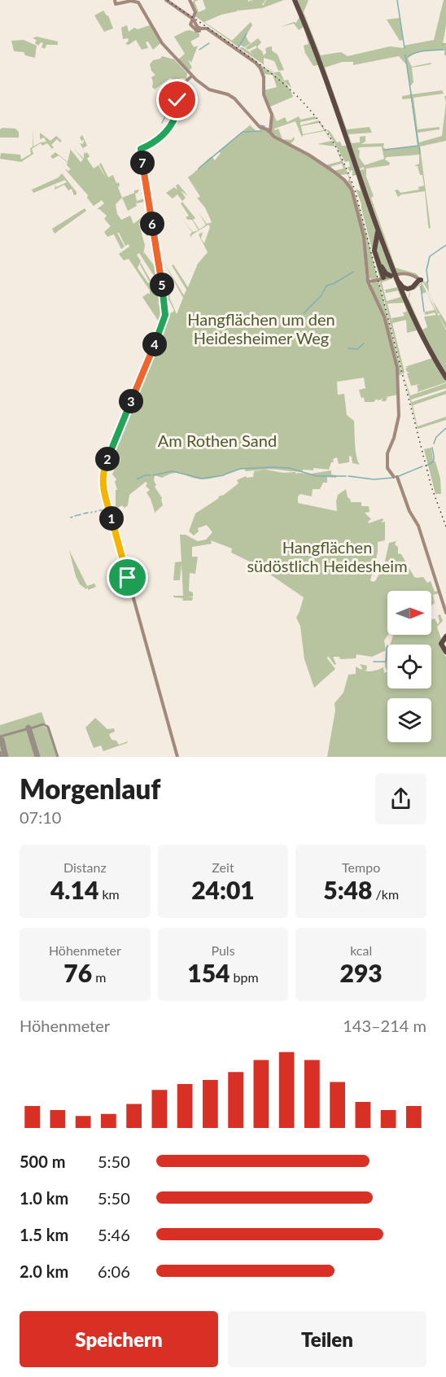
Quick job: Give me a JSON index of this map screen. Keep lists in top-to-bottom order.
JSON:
{
  "parks": ["Hangflächen um den Heidesheimer Weg", "Am Rothen Sand", "Hangflächen südöstlich Heidesheim"],
  "north": "right",
  "page": {
    "pins": [
      "7",
      "6",
      "5",
      "4",
      "3",
      "2",
      "1"
    ],
    "heading": ["Morgenlauf", "07:10"],
    "stats": [
      ["Distanz", "4.14 km"],
      ["Zeit", "24:01"],
      ["Tempo", "5:48 /km"],
      ["Höhenmeter", "76 m"],
      ["Puls", "154 bpm"],
      ["kcal", "293"]
    ],
    "chart": ["Höhenmeter", "143–214 m"],
    "list": [
      {
        "name": "500 m",
        "note": "5:50"
      },
      {
        "name": "1.0 km",
        "note": "5:50"
      },
      {
        "name": "1.5 km",
        "note": "5:46"
      },
      {
        "name": "2.0 km",
        "note": "6:06"
      }
    ],
    "buttons": ["Speichern", "Teilen"]
  }
}
